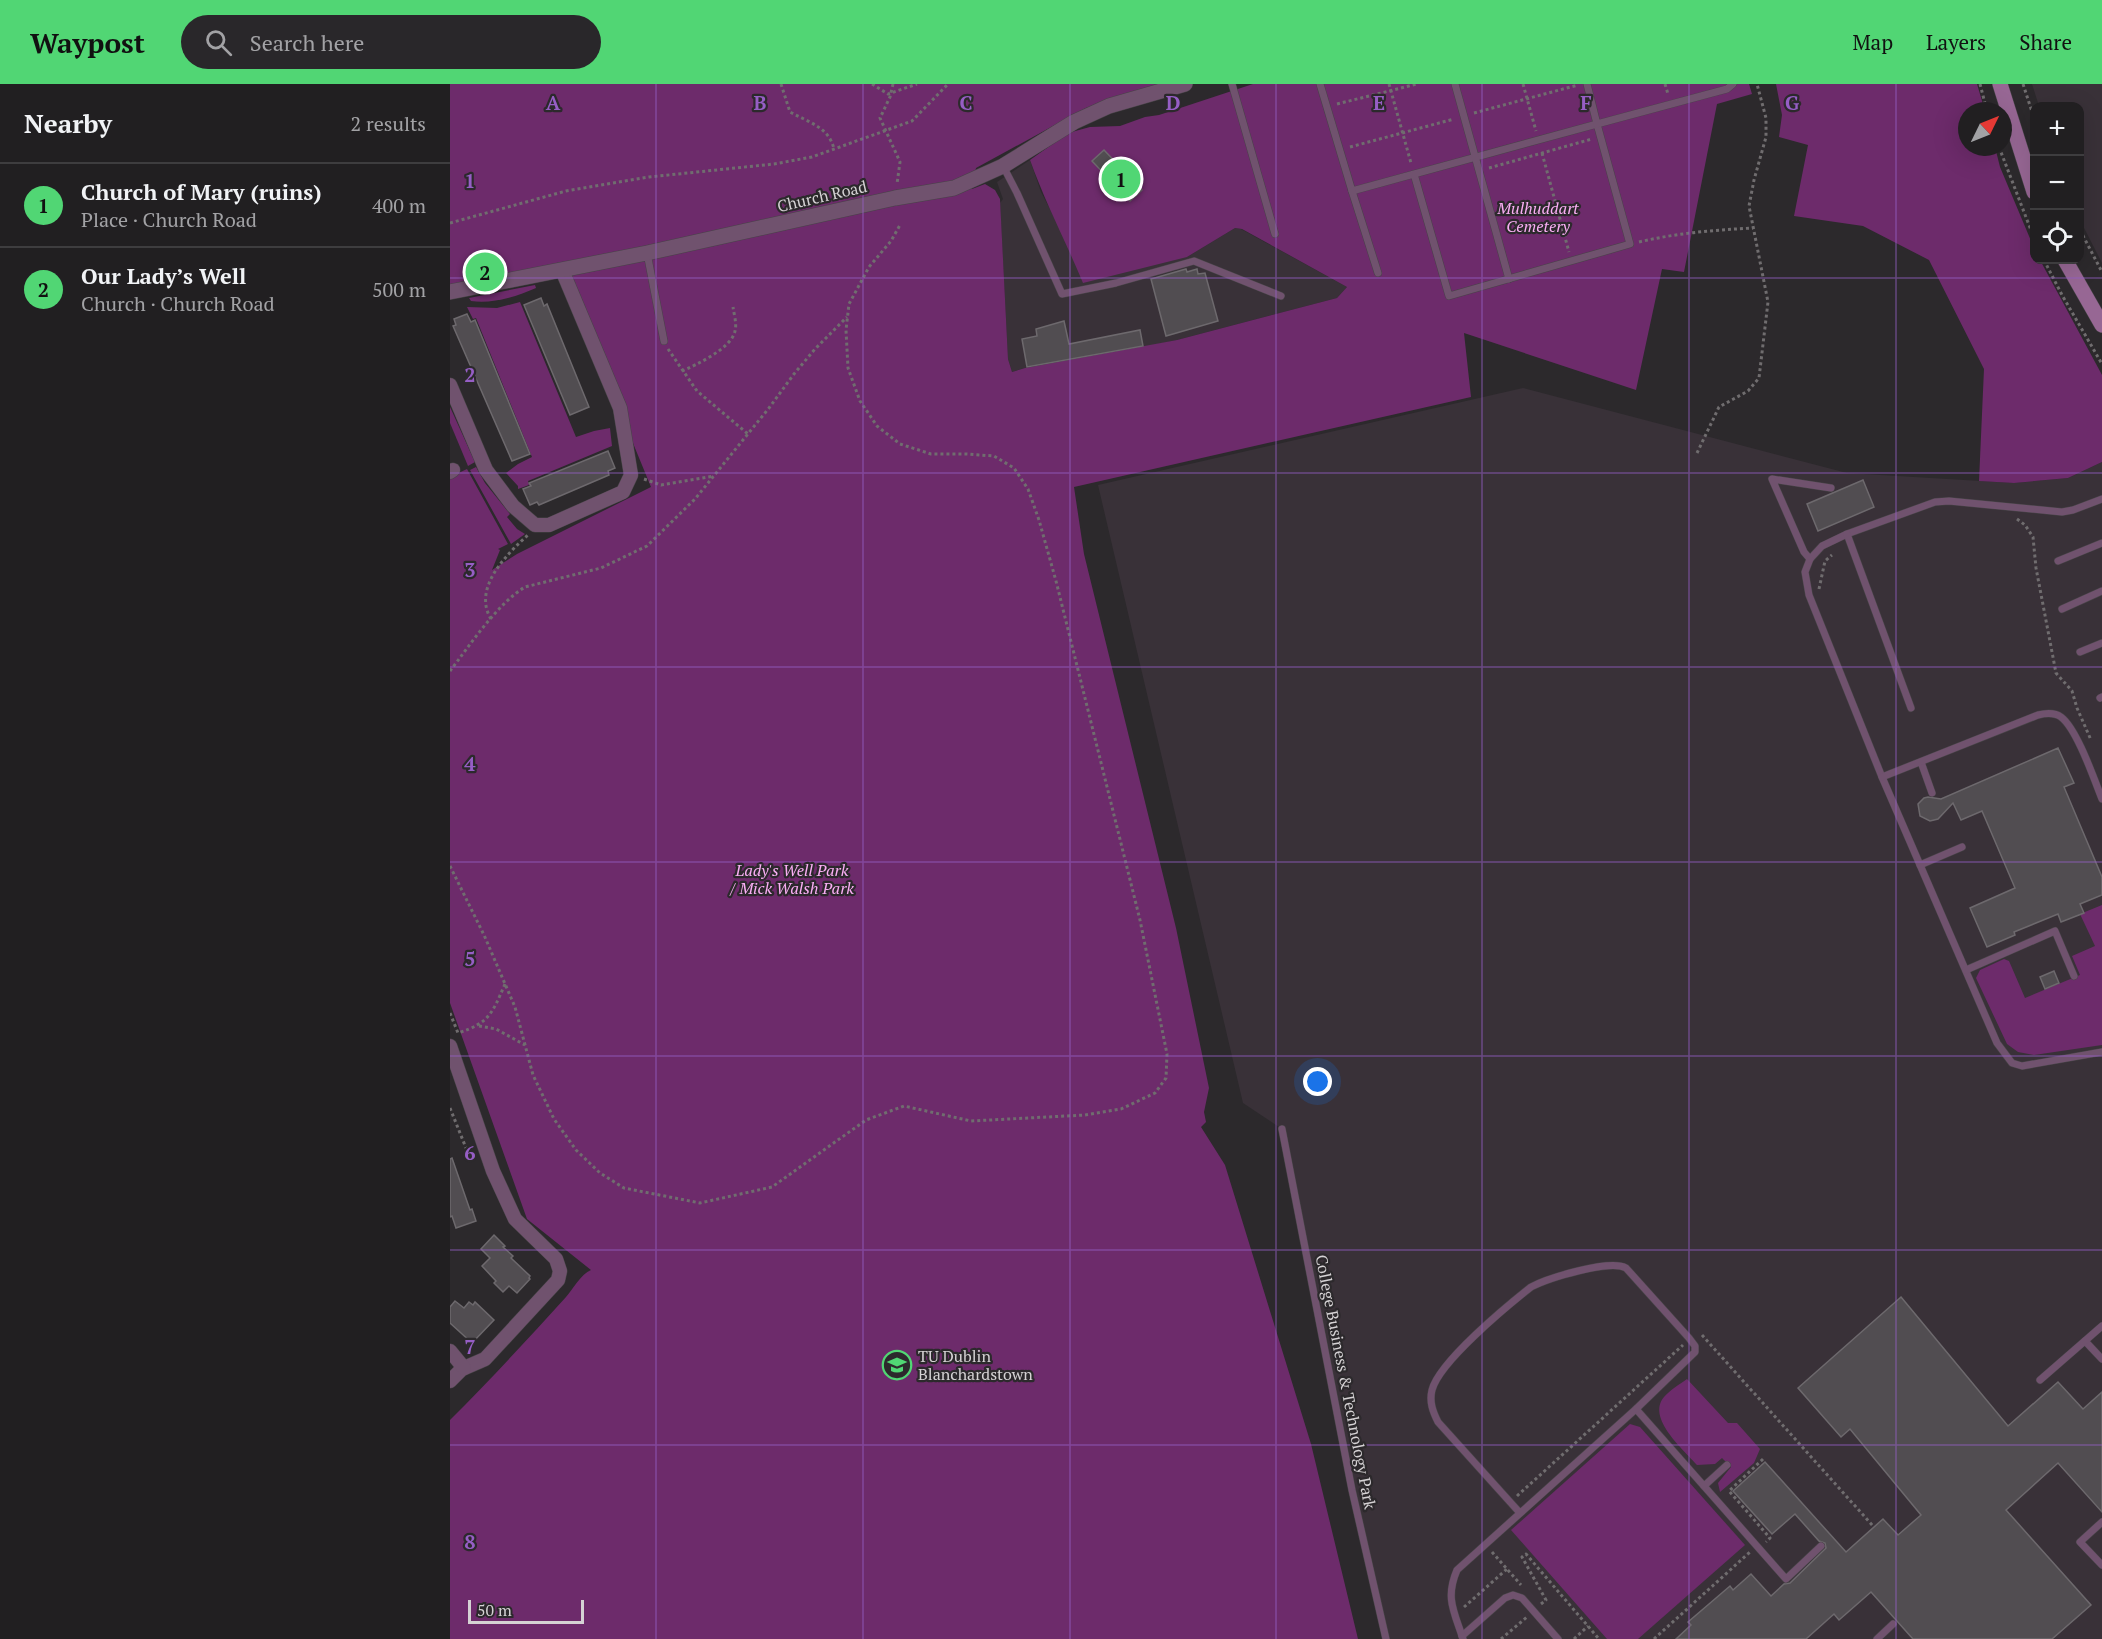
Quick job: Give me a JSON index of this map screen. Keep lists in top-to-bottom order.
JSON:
{
  "streets": {
    "street": ["Church Road"],
    "lane": ["College Business & Technology Park"]
  },
  "parks": ["Mulhuddart Cemetery", "Lady's Well Park / Mick Walsh Park"],
  "places": {
    "school or university": ["TU Dublin Blanchardstown"]
  },
  "scale_bar": "50 m",
  "north": "top right",
  "page": {
    "header": "Waypost",
    "search": "Search here",
    "nav": ["Map", "Layers", "Share"],
    "heading": ["Nearby", "2 results"],
    "map_buttons": ["+", "−"],
    "pins": ["1", "2"],
    "list": [
      {
        "mark": "1",
        "name": "Church of Mary (ruins)",
        "note": "Place · Church Road",
        "value": "400 m"
      },
      {
        "mark": "2",
        "name": "Our Lady’s Well",
        "note": "Church · Church Road",
        "value": "500 m"
      }
    ],
    "scale": "50 m"
  },
  "grid": {
    "columns": [
      "A",
      "B",
      "C",
      "D",
      "E",
      "F",
      "G"
    ],
    "rows": [
      "1",
      "2",
      "3",
      "4",
      "5",
      "6",
      "7",
      "8"
    ]
  }
}
